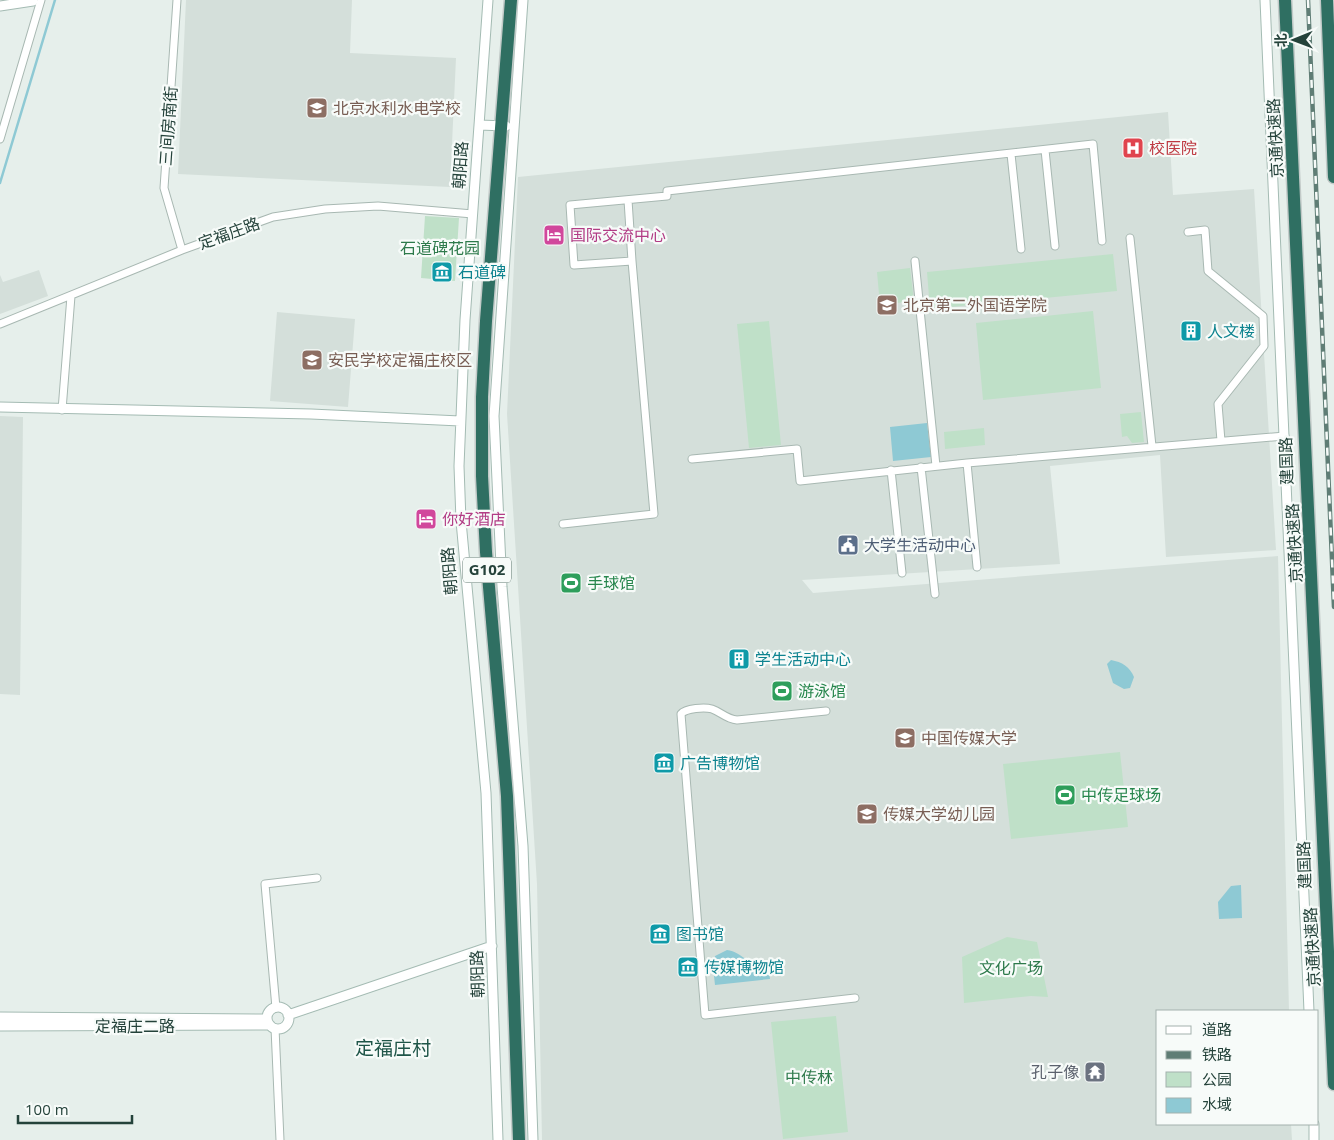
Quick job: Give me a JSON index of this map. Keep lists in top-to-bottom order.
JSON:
{
  "streets": {
    "highway": ["京通快速路", "朝阳路", "G102"],
    "street": [
      "三间房南街",
      "定福庄路",
      "建国路",
      "定福庄二路"
    ]
  },
  "crossings": [
    ["三间房南街", "定福庄路"],
    ["朝阳路", "定福庄路"]
  ],
  "districts": ["定福庄村"],
  "parks": ["石道碑花园", "文化广场", "中传林"],
  "places": {
    "school or university": [
      "北京水利水电学校",
      "北京第二外国语学院",
      "安民学校定福庄校区",
      "中国传媒大学",
      "传媒大学幼儿园"
    ],
    "hospital": ["校医院"],
    "hotel": ["国际交流中心", "你好酒店"],
    "museum": [
      "石道碑",
      "广告博物馆",
      "图书馆",
      "传媒博物馆"
    ],
    "building": ["人文楼", "学生活动中心"],
    "public building": ["大学生活动中心"],
    "sports": ["手球馆", "游泳馆", "中传足球场"],
    "temple": ["孔子像"]
  },
  "legend": [
    "道路",
    "铁路",
    "公园",
    "水域"
  ],
  "scale_bar": "100 m",
  "north": "left"
}
